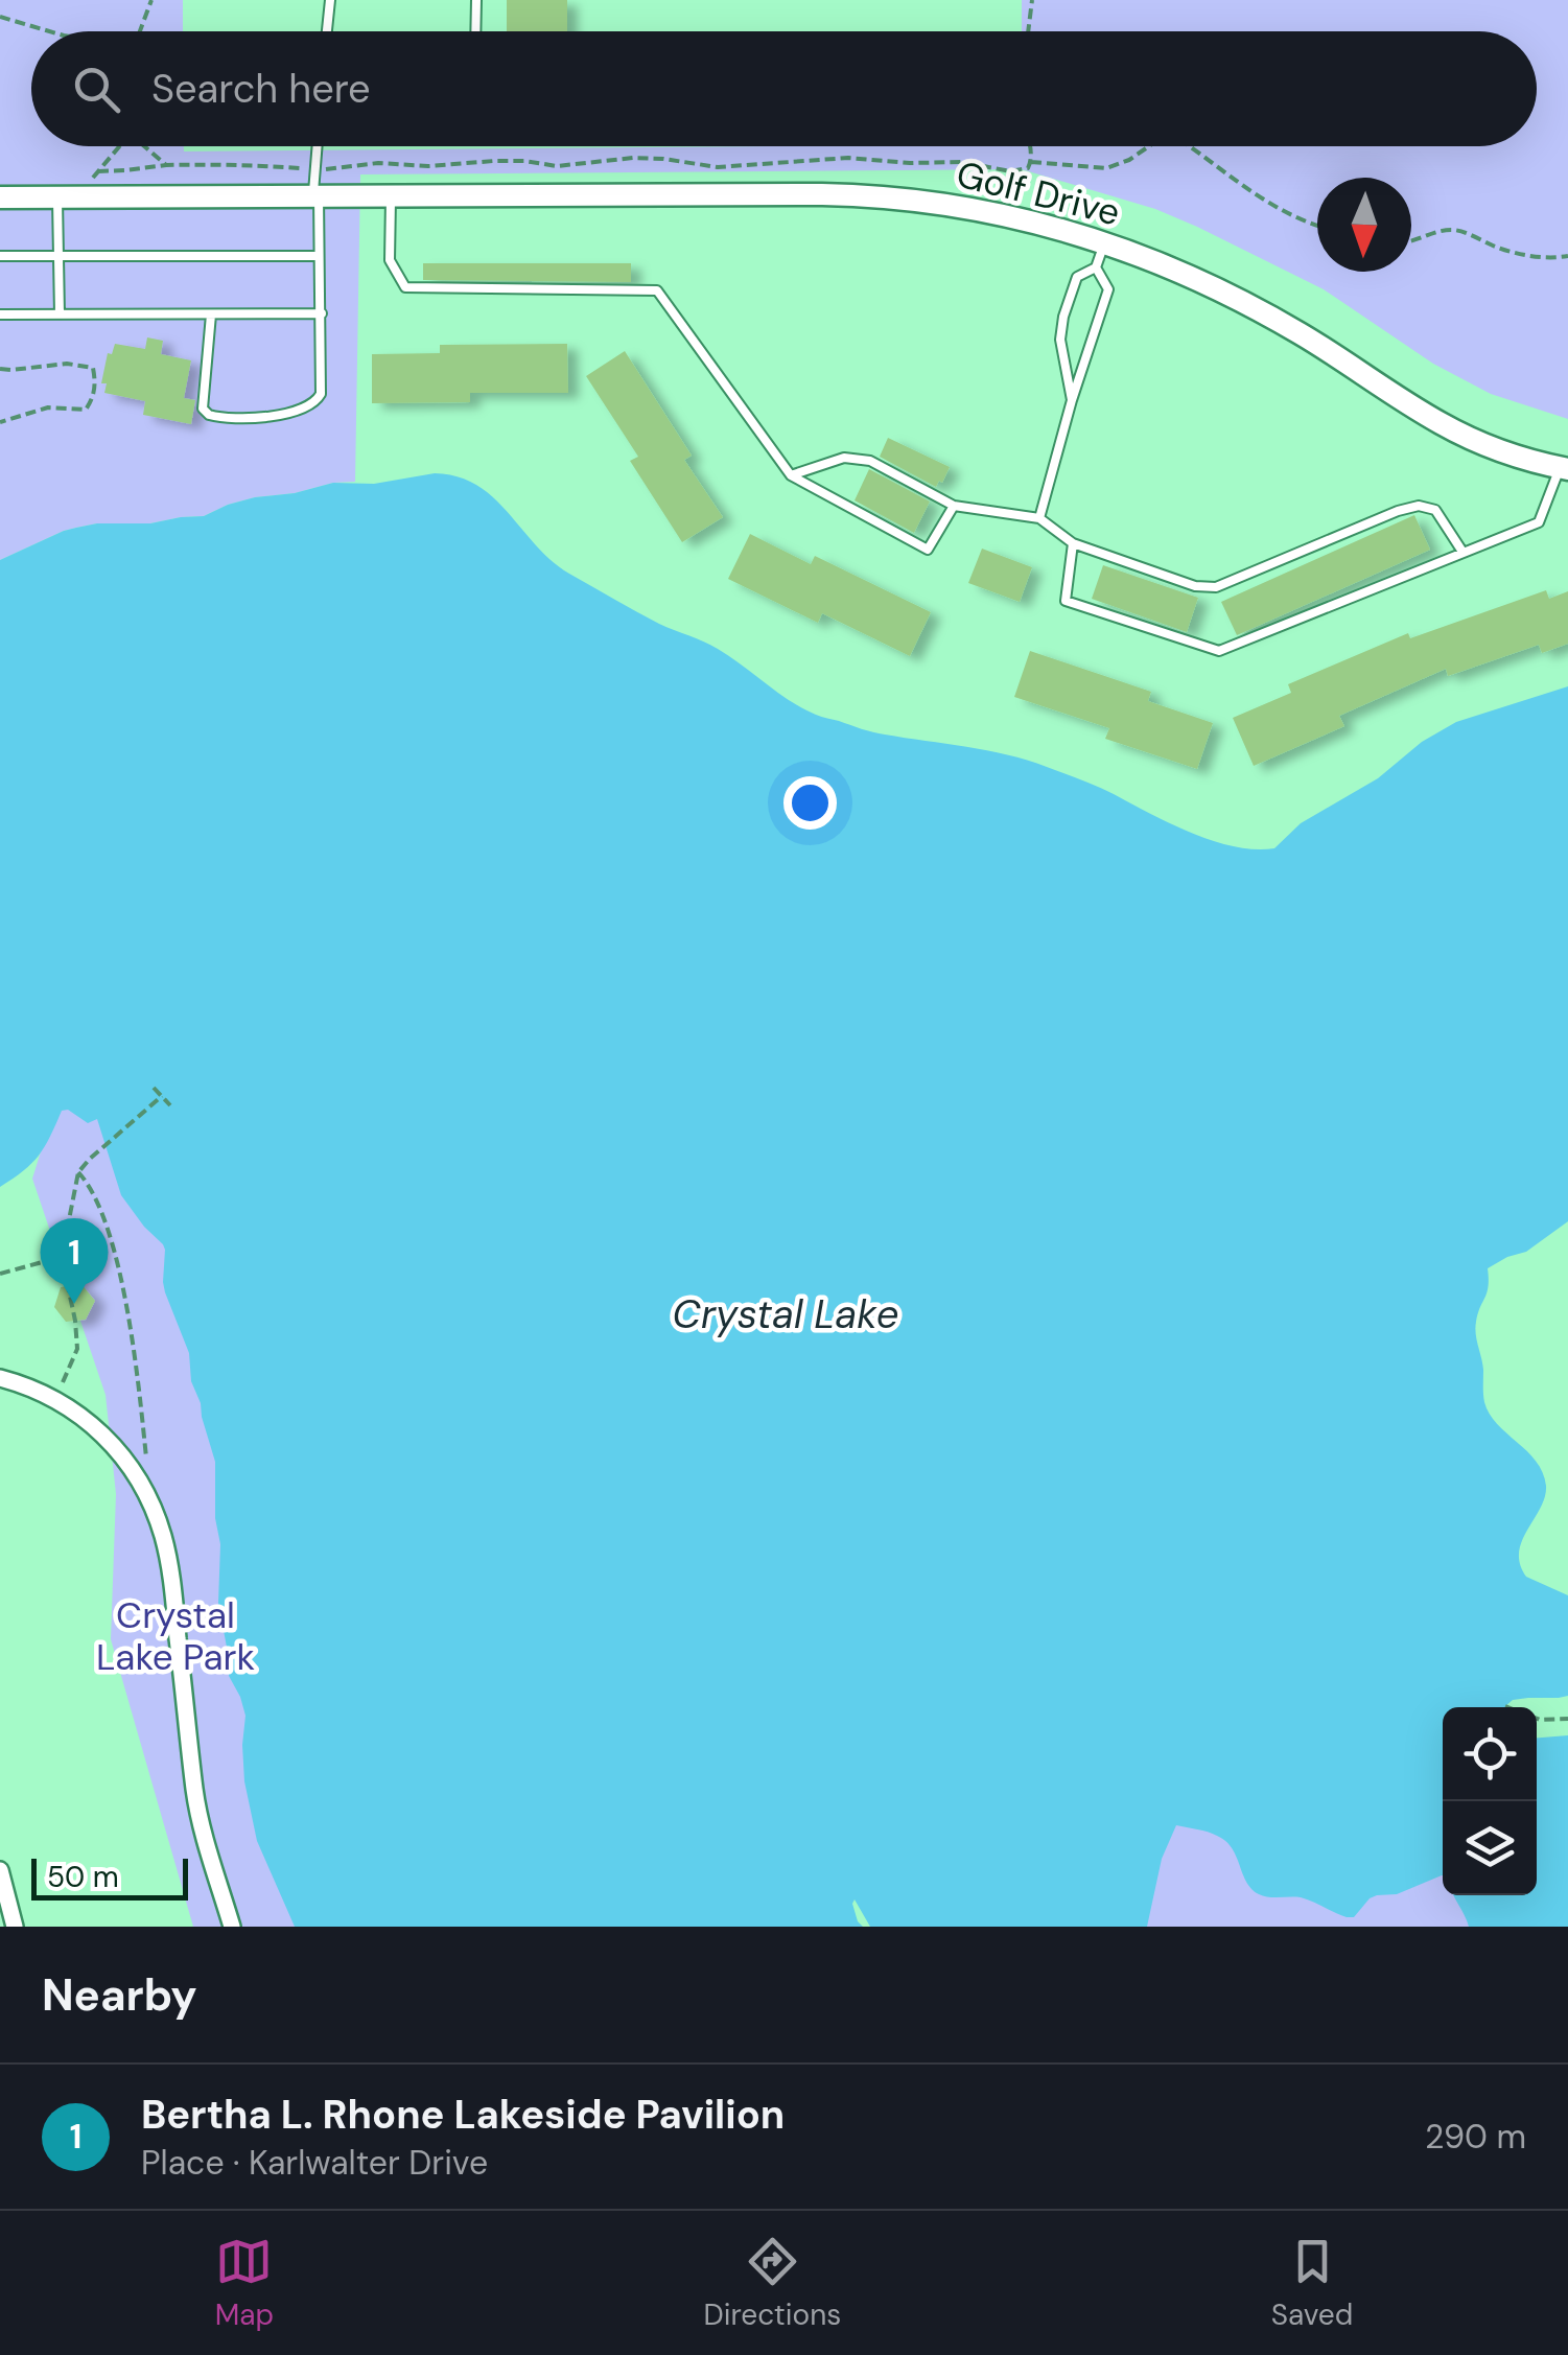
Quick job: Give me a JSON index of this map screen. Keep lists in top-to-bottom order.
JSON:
{
  "streets": {
    "street": ["Golf Drive"]
  },
  "water": ["Crystal Lake"],
  "parks": ["Crystal Lake Park"],
  "scale_bar": "50 m",
  "north": "bottom",
  "page": {
    "search": "Search here",
    "pins": "1",
    "scale": "50 m",
    "heading": "Nearby",
    "list": [
      {
        "mark": "1",
        "name": "Bertha L. Rhone Lakeside Pavilion",
        "note": "Place · Karlwalter Drive",
        "value": "290 m"
      }
    ],
    "nav": ["Map", "Directions", "Saved"]
  }
}
